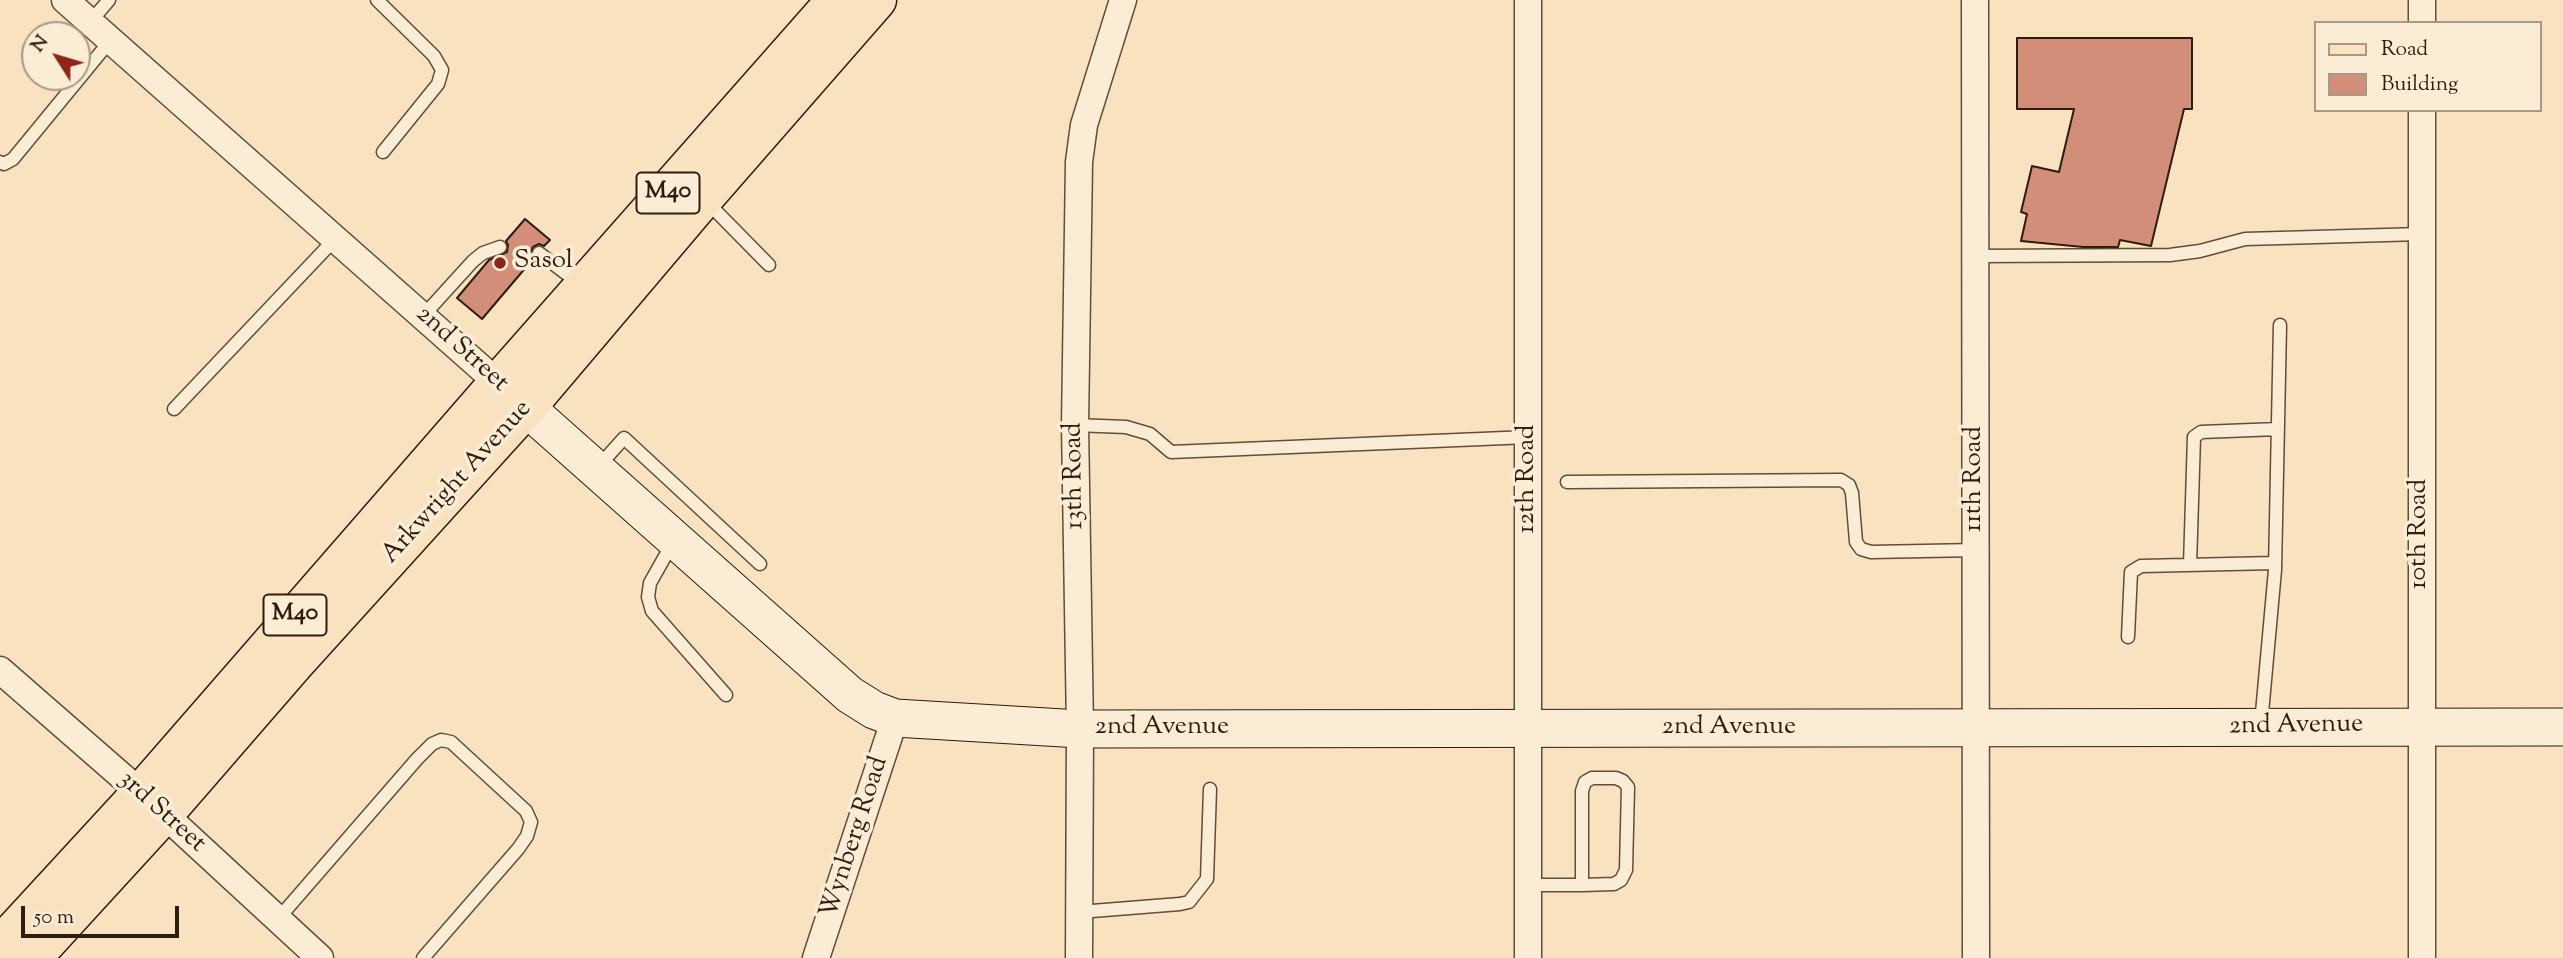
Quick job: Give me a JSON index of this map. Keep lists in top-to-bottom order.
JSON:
{
  "streets": {
    "main road": ["M40", "Arkwright Avenue"],
    "street": [
      "2nd Street",
      "13th Road",
      "12th Road",
      "11th Road",
      "10th Road",
      "2nd Avenue",
      "3rd Street",
      "Wynberg Road"
    ]
  },
  "crossings": [
    ["2nd Street", "Arkwright Avenue"],
    ["2nd Street", "2nd Avenue"],
    ["2nd Street", "Wynberg Road"],
    ["13th Road", "2nd Avenue"],
    ["12th Road", "2nd Avenue"],
    ["11th Road", "2nd Avenue"],
    ["Arkwright Avenue", "3rd Street"],
    ["10th Road", "2nd Avenue"],
    ["2nd Avenue", "Wynberg Road"]
  ],
  "places": ["Sasol"],
  "legend": ["Road", "Building"],
  "scale_bar": "50 m",
  "north": "top left"
}
